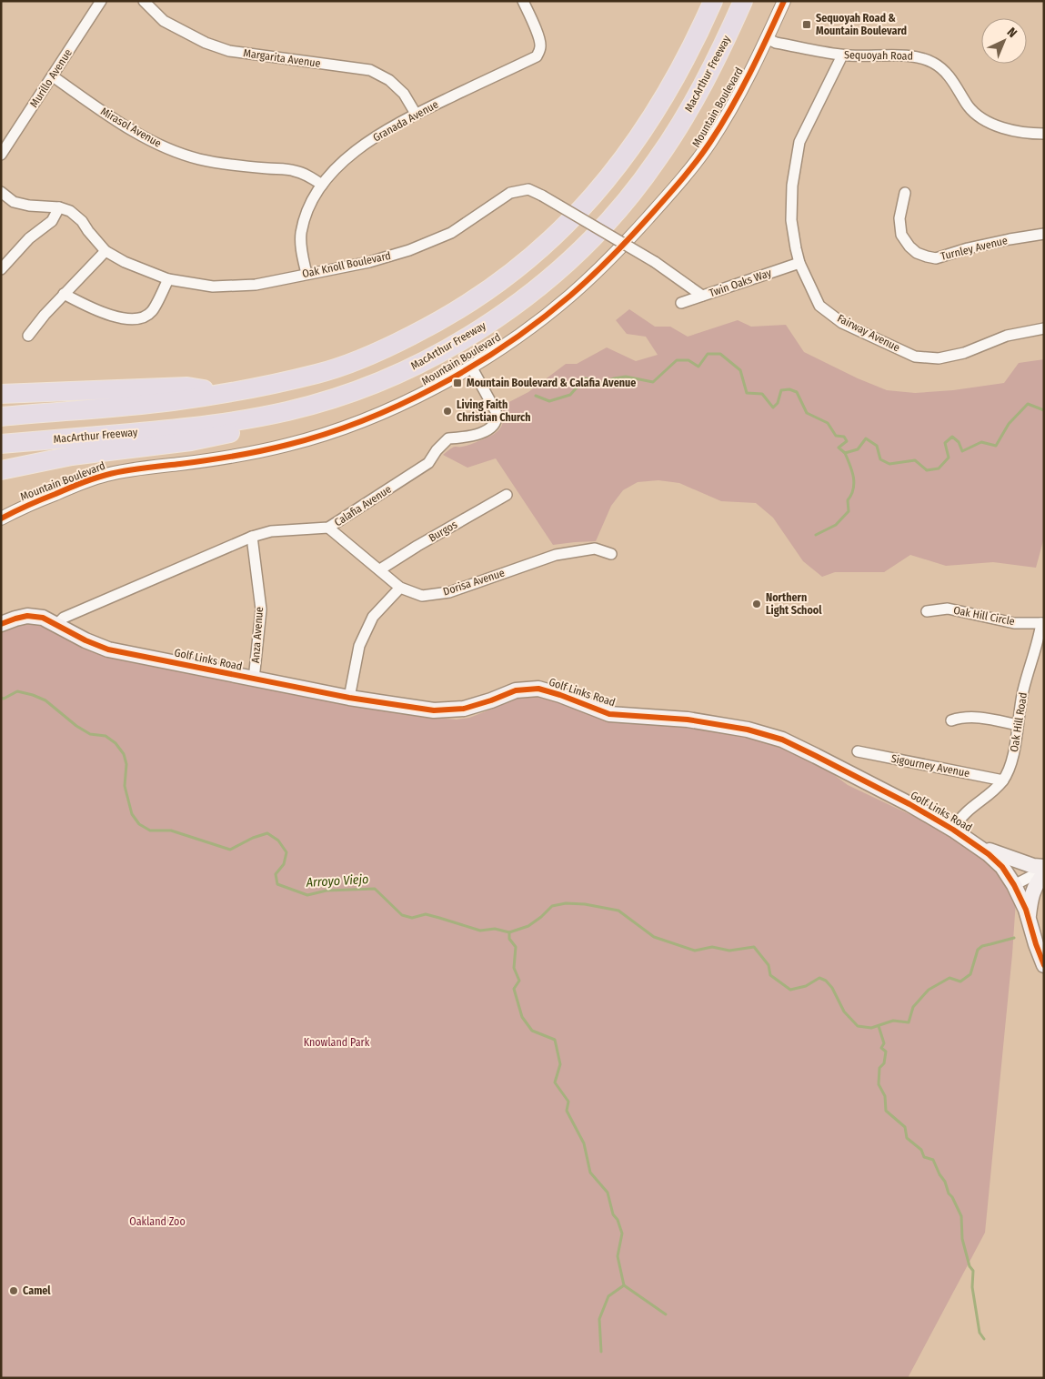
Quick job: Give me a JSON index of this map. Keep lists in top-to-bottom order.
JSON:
{
  "streets": {
    "highway": ["MacArthur Freeway"],
    "main road": ["Golf Links Road"],
    "street": [
      "Sequoyah Road",
      "Margarita Avenue",
      "Murillo Avenue",
      "Mountain Boulevard",
      "Granada Avenue",
      "Mirasol Avenue",
      "Turnley Avenue",
      "Oak Knoll Boulevard",
      "Twin Oaks Way",
      "Fairway Avenue",
      "Calafia Avenue",
      "Burgos",
      "Dorisa Avenue",
      "Oak Hill Circle",
      "Anza Avenue",
      "Oak Hill Road",
      "Sigourney Avenue"
    ]
  },
  "crossings": [
    ["Sequoyah Road", "Mountain Boulevard"],
    ["Sequoyah Road", "Fairway Avenue"],
    ["Margarita Avenue", "Granada Avenue"],
    ["Murillo Avenue", "Mirasol Avenue"],
    ["Mountain Boulevard", "Calafia Avenue"],
    ["Granada Avenue", "Mirasol Avenue"],
    ["Granada Avenue", "Oak Knoll Boulevard"],
    ["Oak Knoll Boulevard", "Twin Oaks Way"],
    ["Twin Oaks Way", "Fairway Avenue"],
    ["Calafia Avenue", "Dorisa Avenue"],
    ["Calafia Avenue", "Anza Avenue"],
    ["Calafia Avenue", "Golf Links Road"],
    ["Burgos", "Dorisa Avenue"],
    ["Oak Hill Circle", "Oak Hill Road"],
    ["Anza Avenue", "Golf Links Road"],
    ["Golf Links Road", "Oak Hill Road"],
    ["Oak Hill Road", "Sigourney Avenue"]
  ],
  "water": ["Arroyo Viejo"],
  "parks": ["Knowland Park", "Oakland Zoo"],
  "places": {
    "transit": ["Sequoyah Road & Mountain Boulevard", "Mountain Boulevard & Calafia Avenue"],
    "other": ["Living Faith Christian Church", "Northern Light School", "Camel"]
  },
  "north": "top right"
}
